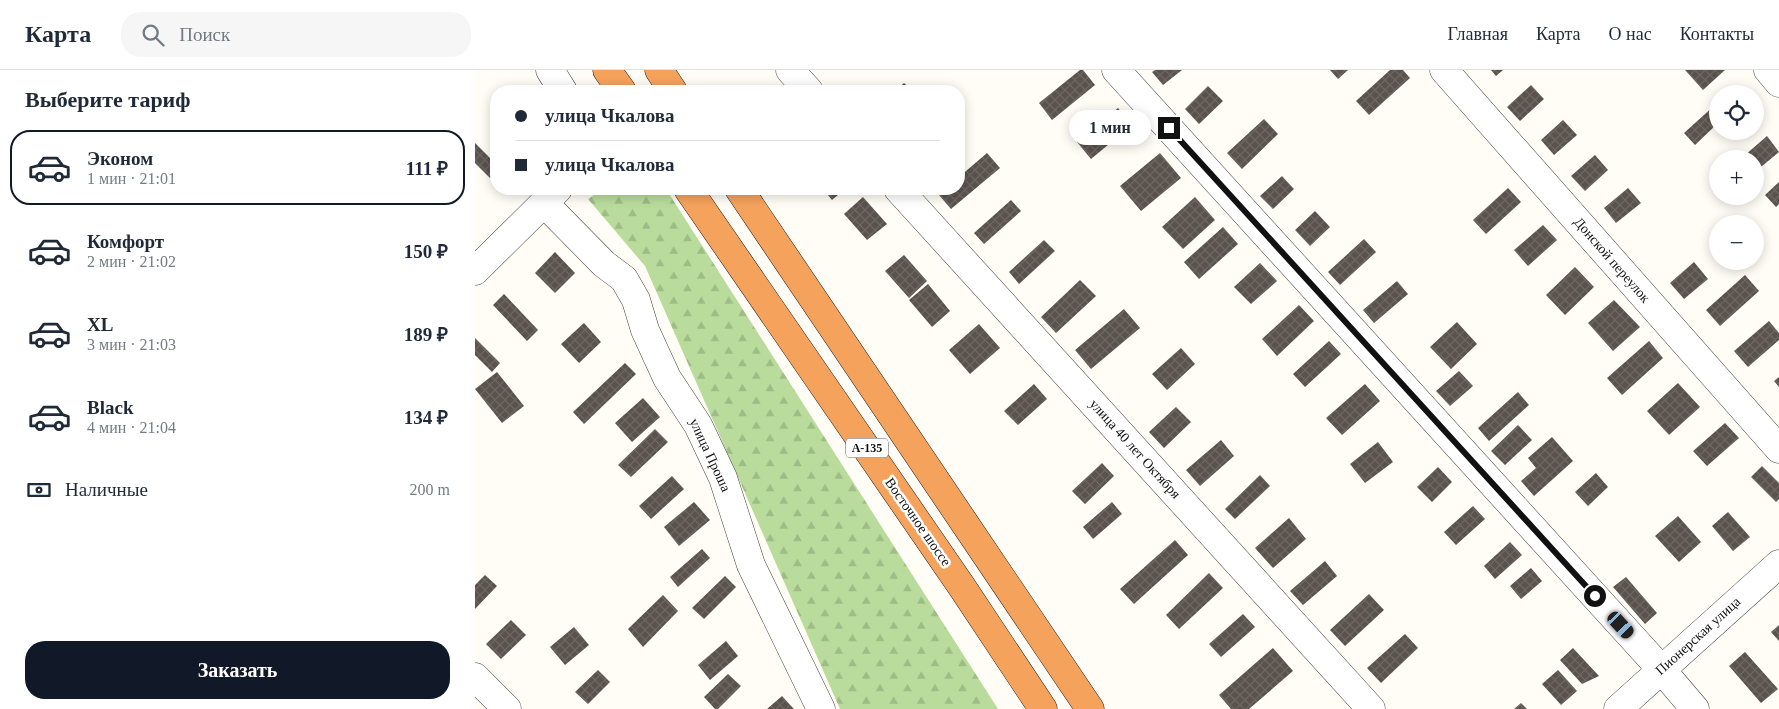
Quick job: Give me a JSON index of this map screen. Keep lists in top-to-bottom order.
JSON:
{
  "streets": {
    "highway": ["А-135", "Восточное шоссе"],
    "street": [
      "Донской переулок",
      "улица 40 лет Октября",
      "улица Проша",
      "Пионерская улица"
    ]
  },
  "page": {
    "header": "Карта",
    "search": "Поиск",
    "nav": [
      "Главная",
      "Карта",
      "О нас",
      "Контакты"
    ],
    "heading": "Выберите тариф",
    "map_buttons": ["+", "−"],
    "banner": ["улица Чкалова", "улица Чкалова"],
    "bubble": "1 мин",
    "list": [
      {
        "name": "Эконом",
        "note": "1 мин · 21:01",
        "value": "111 ₽"
      },
      {
        "name": "Комфорт",
        "note": "2 мин · 21:02",
        "value": "150 ₽"
      },
      {
        "name": "XL",
        "note": "3 мин · 21:03",
        "value": "189 ₽"
      },
      {
        "name": "Black",
        "note": "4 мин · 21:04",
        "value": "134 ₽"
      }
    ],
    "pay": ["Наличные", "200 m"],
    "buttons": "Заказать"
  }
}
